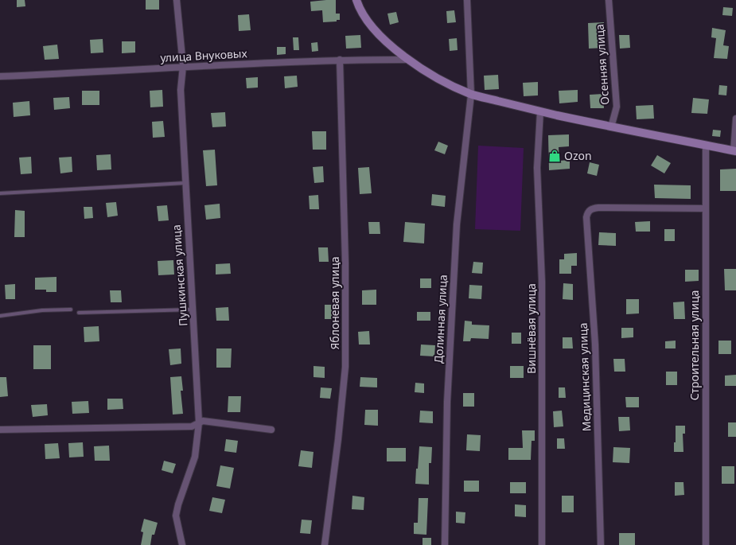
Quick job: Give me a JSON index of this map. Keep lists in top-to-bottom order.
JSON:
{
  "streets": {
    "street": [
      "улица Внуковых",
      "Осенняя улица",
      "Пушкинская улица",
      "Яблоневая улица",
      "Долинная улица",
      "Вишнёвая улица",
      "Строительная улица",
      "Медицинская улица"
    ]
  },
  "crossings": [
    ["улица Внуковых", "Пушкинская улица"],
    ["улица Внуковых", "Яблоневая улица"],
    ["Строительная улица", "Медицинская улица"]
  ],
  "places": {
    "shop": ["Ozon"]
  }
}
